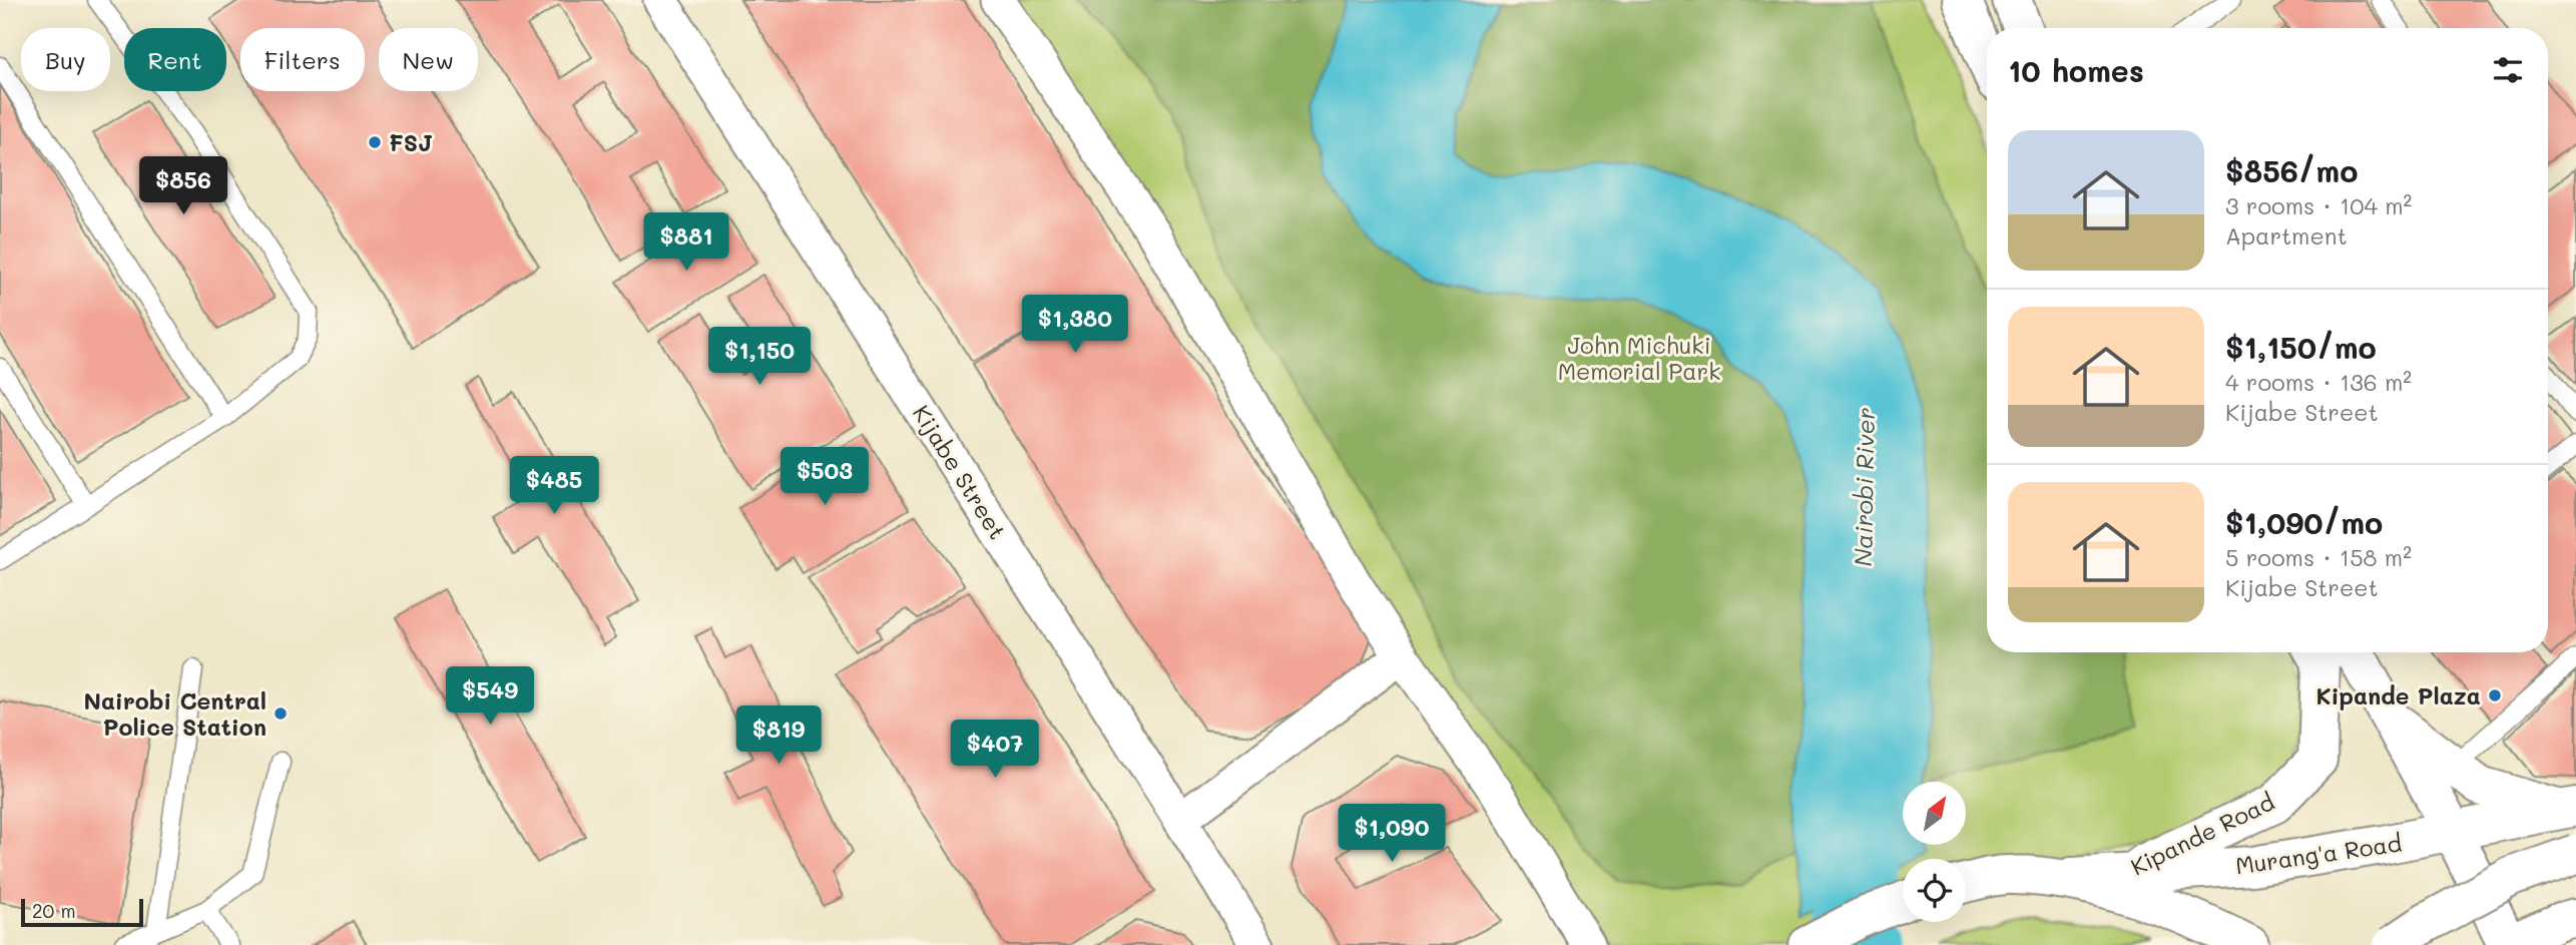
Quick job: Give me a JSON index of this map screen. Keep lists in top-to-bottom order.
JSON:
{
  "streets": {
    "main road": ["Kipande Road", "Murang'a Road"],
    "street": ["Kijabe Street"]
  },
  "crossings": [
    ["Kipande Road", "Murang'a Road"]
  ],
  "water": ["Nairobi River"],
  "parks": ["John Michuki Memorial Park"],
  "places": ["FSJ", "Kipande Plaza", "Nairobi Central Police Station"],
  "scale_bar": "20 m",
  "north": "top right",
  "page": {
    "chip": [
      "Buy",
      "Rent",
      "Filters",
      "New"
    ],
    "heading": "10 homes",
    "list": [
      {
        "name": "$856/mo",
        "note": "3 rooms · 104 m² · Apartment"
      },
      {
        "name": "$1,150/mo",
        "note": "4 rooms · 136 m² · Kijabe Street"
      },
      {
        "name": "$1,090/mo",
        "note": "5 rooms · 158 m² · Kijabe Street"
      }
    ],
    "price": [
      "$856",
      "$881",
      "$1,380",
      "$1,150",
      "$503",
      "$485",
      "$549",
      "$819",
      "$407",
      "$1,090"
    ],
    "scale": "20 m"
  }
}
